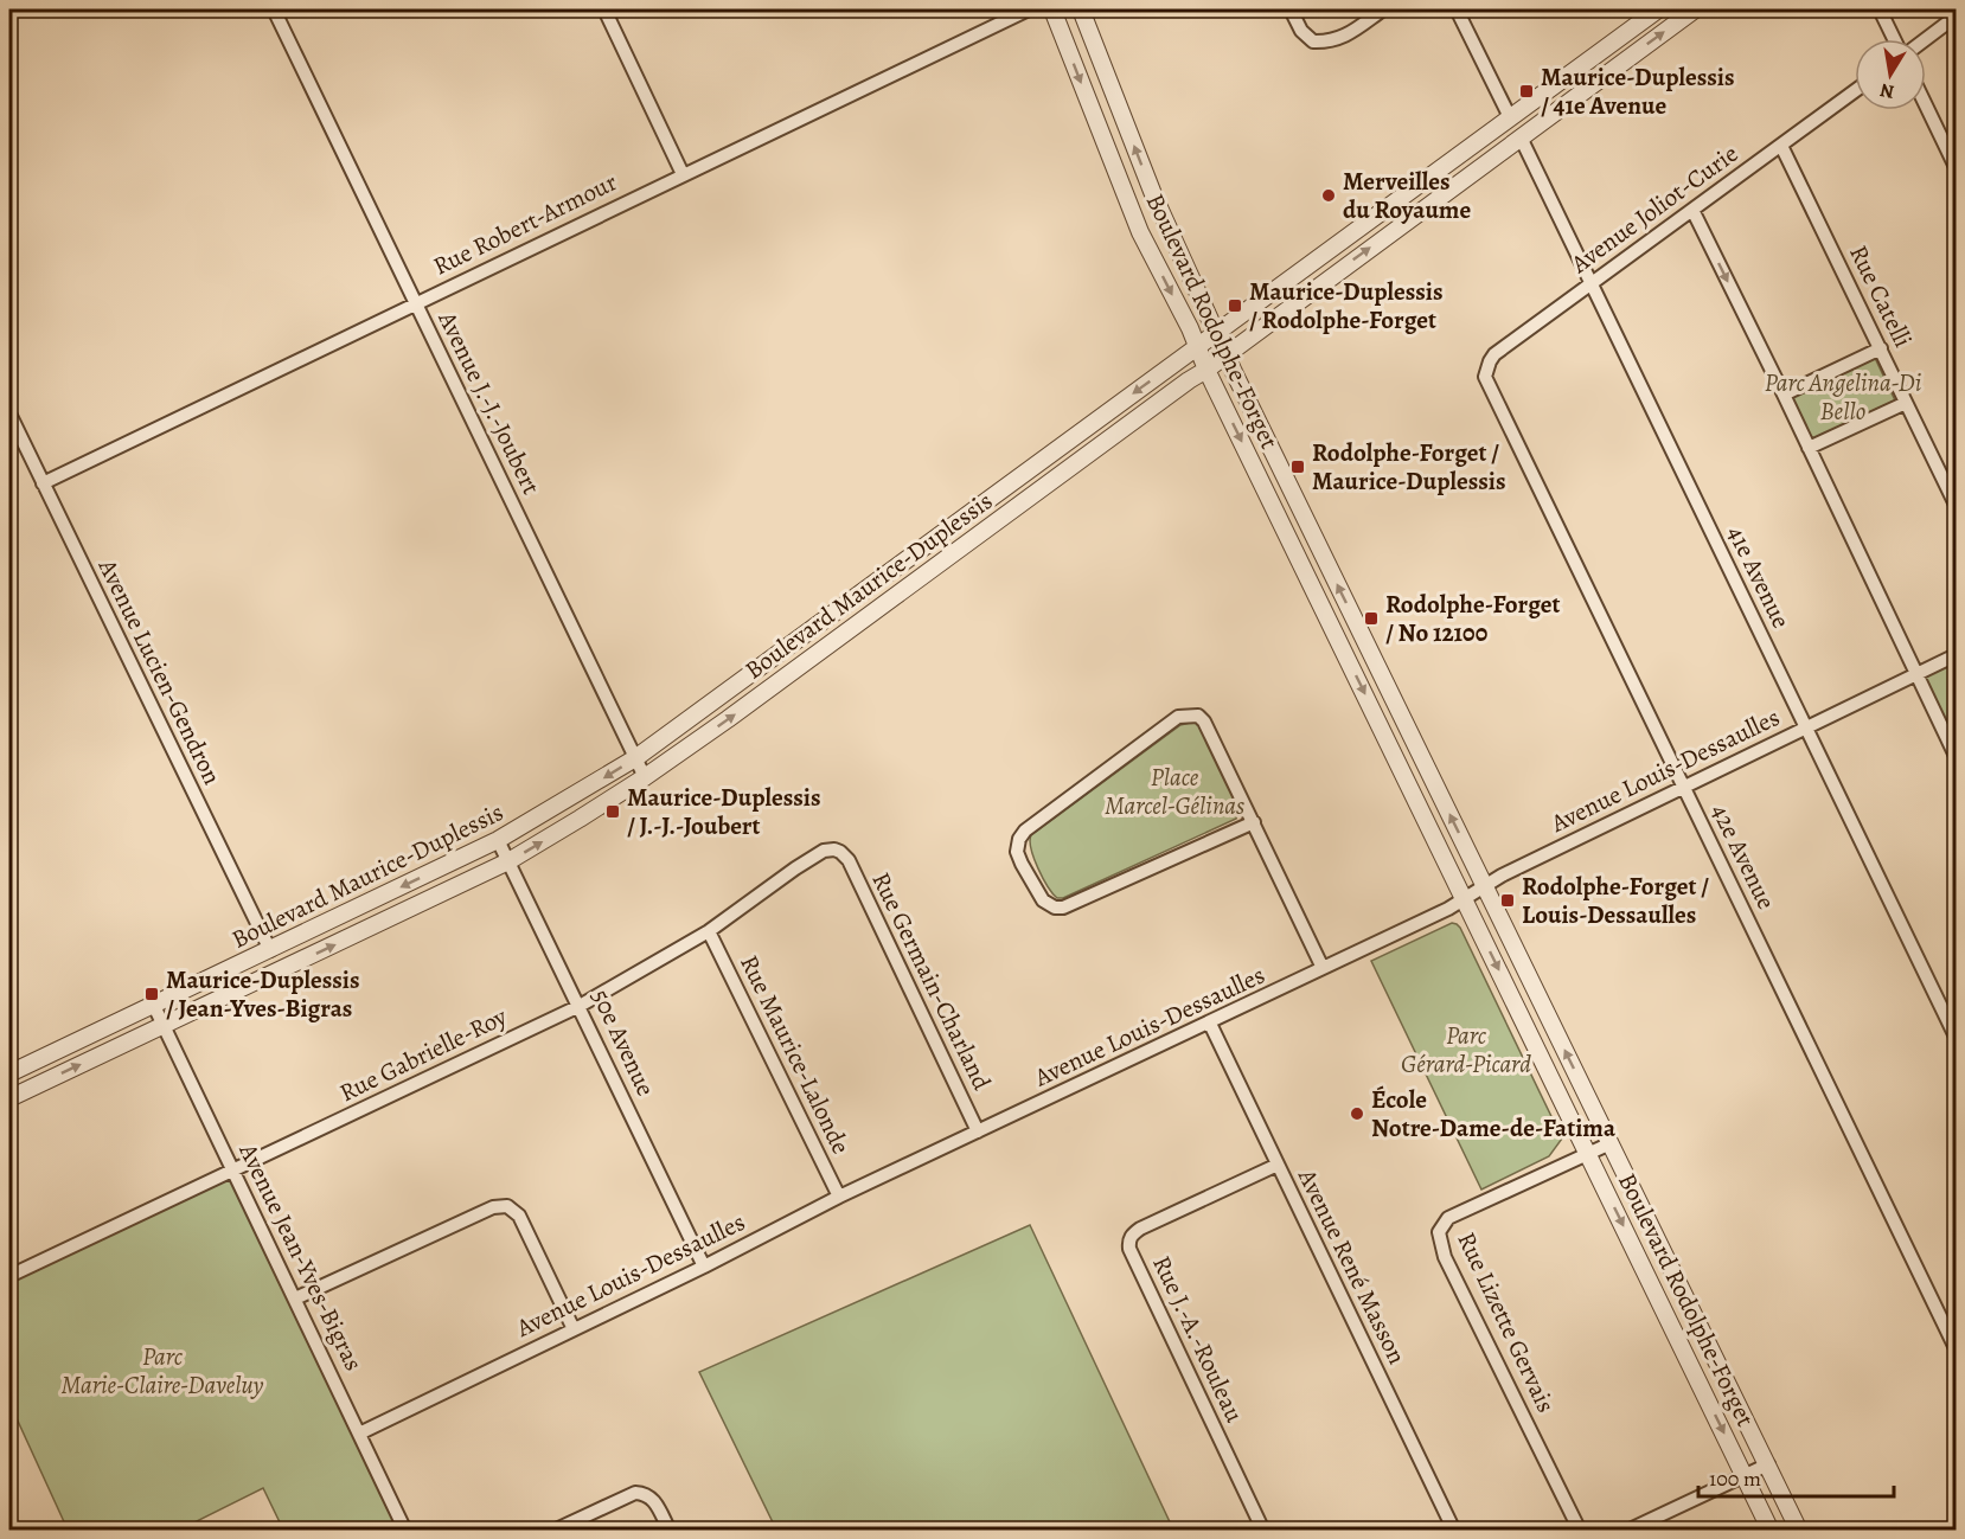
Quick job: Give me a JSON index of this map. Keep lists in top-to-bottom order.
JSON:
{
  "streets": {
    "street": [
      "Avenue Joliot-Curie",
      "Rue Robert-Armour",
      "Rue Catelli",
      "Boulevard Rodolphe-Forget",
      "Avenue J.-J.-Joubert",
      "41e Avenue",
      "Boulevard Maurice-Duplessis",
      "Avenue Lucien-Gendron",
      "Avenue Louis-Dessaulles",
      "42e Avenue",
      "Rue Germain-Charland",
      "50e Avenue",
      "Rue Gabrielle-Roy",
      "Rue Maurice-Lalonde",
      "Avenue Jean-Yves-Bigras",
      "Avenue René Masson",
      "Rue Lizette Gervais",
      "Rue J.-A.-Rouleau"
    ]
  },
  "crossings": [
    ["Avenue Joliot-Curie", "Rue Catelli"],
    ["Avenue Joliot-Curie", "41e Avenue"],
    ["Avenue Joliot-Curie", "42e Avenue"],
    ["Rue Robert-Armour", "Avenue J.-J.-Joubert"],
    ["Rue Robert-Armour", "Avenue Lucien-Gendron"],
    ["Boulevard Rodolphe-Forget", "Boulevard Maurice-Duplessis"],
    ["Boulevard Rodolphe-Forget", "Avenue Louis-Dessaulles"],
    ["Boulevard Rodolphe-Forget", "Rue Lizette Gervais"],
    ["Avenue J.-J.-Joubert", "Boulevard Maurice-Duplessis"],
    ["41e Avenue", "Boulevard Maurice-Duplessis"],
    ["41e Avenue", "Avenue Louis-Dessaulles"],
    ["Boulevard Maurice-Duplessis", "Avenue Lucien-Gendron"],
    ["Boulevard Maurice-Duplessis", "50e Avenue"],
    ["Boulevard Maurice-Duplessis", "Avenue Jean-Yves-Bigras"],
    ["Avenue Louis-Dessaulles", "42e Avenue"],
    ["Avenue Louis-Dessaulles", "Rue Germain-Charland"],
    ["Avenue Louis-Dessaulles", "50e Avenue"],
    ["Avenue Louis-Dessaulles", "Rue Maurice-Lalonde"],
    ["Avenue Louis-Dessaulles", "Avenue Jean-Yves-Bigras"],
    ["Avenue Louis-Dessaulles", "Avenue René Masson"],
    ["Rue Germain-Charland", "Rue Gabrielle-Roy"],
    ["50e Avenue", "Rue Gabrielle-Roy"],
    ["Rue Gabrielle-Roy", "Rue Maurice-Lalonde"],
    ["Rue Gabrielle-Roy", "Avenue Jean-Yves-Bigras"],
    ["Avenue René Masson", "Rue J.-A.-Rouleau"]
  ],
  "parks": [
    "Parc Angelina-Di Bello",
    "Place Marcel-Gélinas",
    "Parc Gérard-Picard",
    "Parc Marie-Claire-Daveluy"
  ],
  "places": {
    "transit": [
      "Maurice-Duplessis / 41e Avenue",
      "Maurice-Duplessis / Rodolphe-Forget",
      "Rodolphe-Forget / Maurice-Duplessis",
      "Rodolphe-Forget / No 12100",
      "Maurice-Duplessis / J.-J.-Joubert",
      "Rodolphe-Forget / Louis-Dessaulles",
      "Maurice-Duplessis / Jean-Yves-Bigras"
    ],
    "other": ["Merveilles du Royaume", "École Notre-Dame-de-Fatima"]
  },
  "scale_bar": "100 m",
  "north": "bottom"
}
